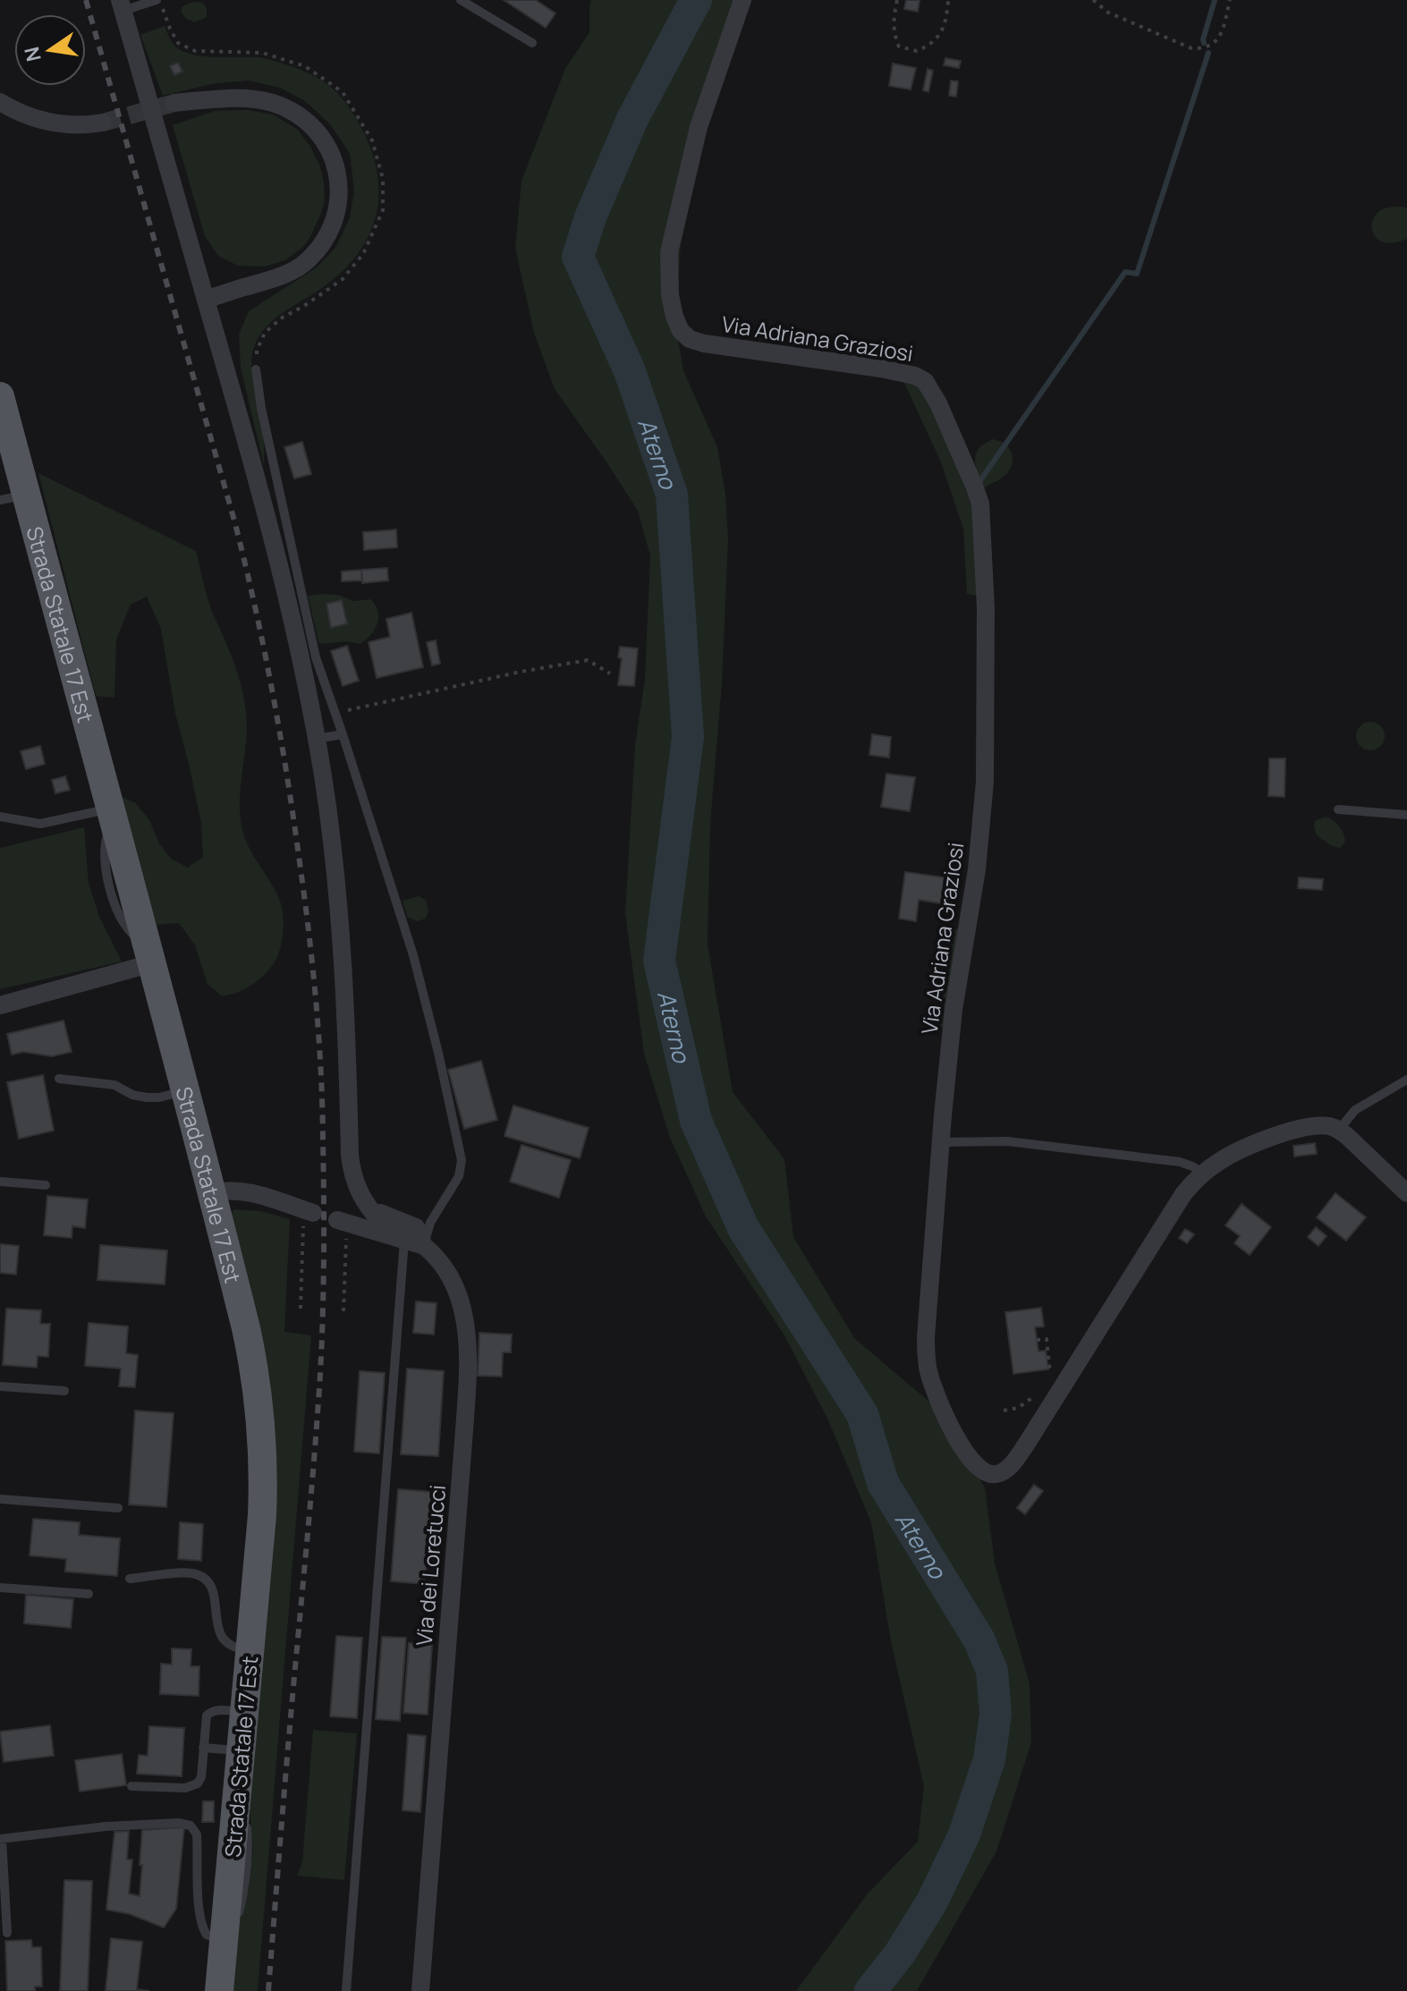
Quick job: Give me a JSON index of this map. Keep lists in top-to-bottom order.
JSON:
{
  "streets": {
    "main road": ["Strada Statale 17 Est"],
    "street": ["Via Adriana Graziosi", "Via dei Loretucci"]
  },
  "water": ["Aterno"],
  "north": "left"
}
